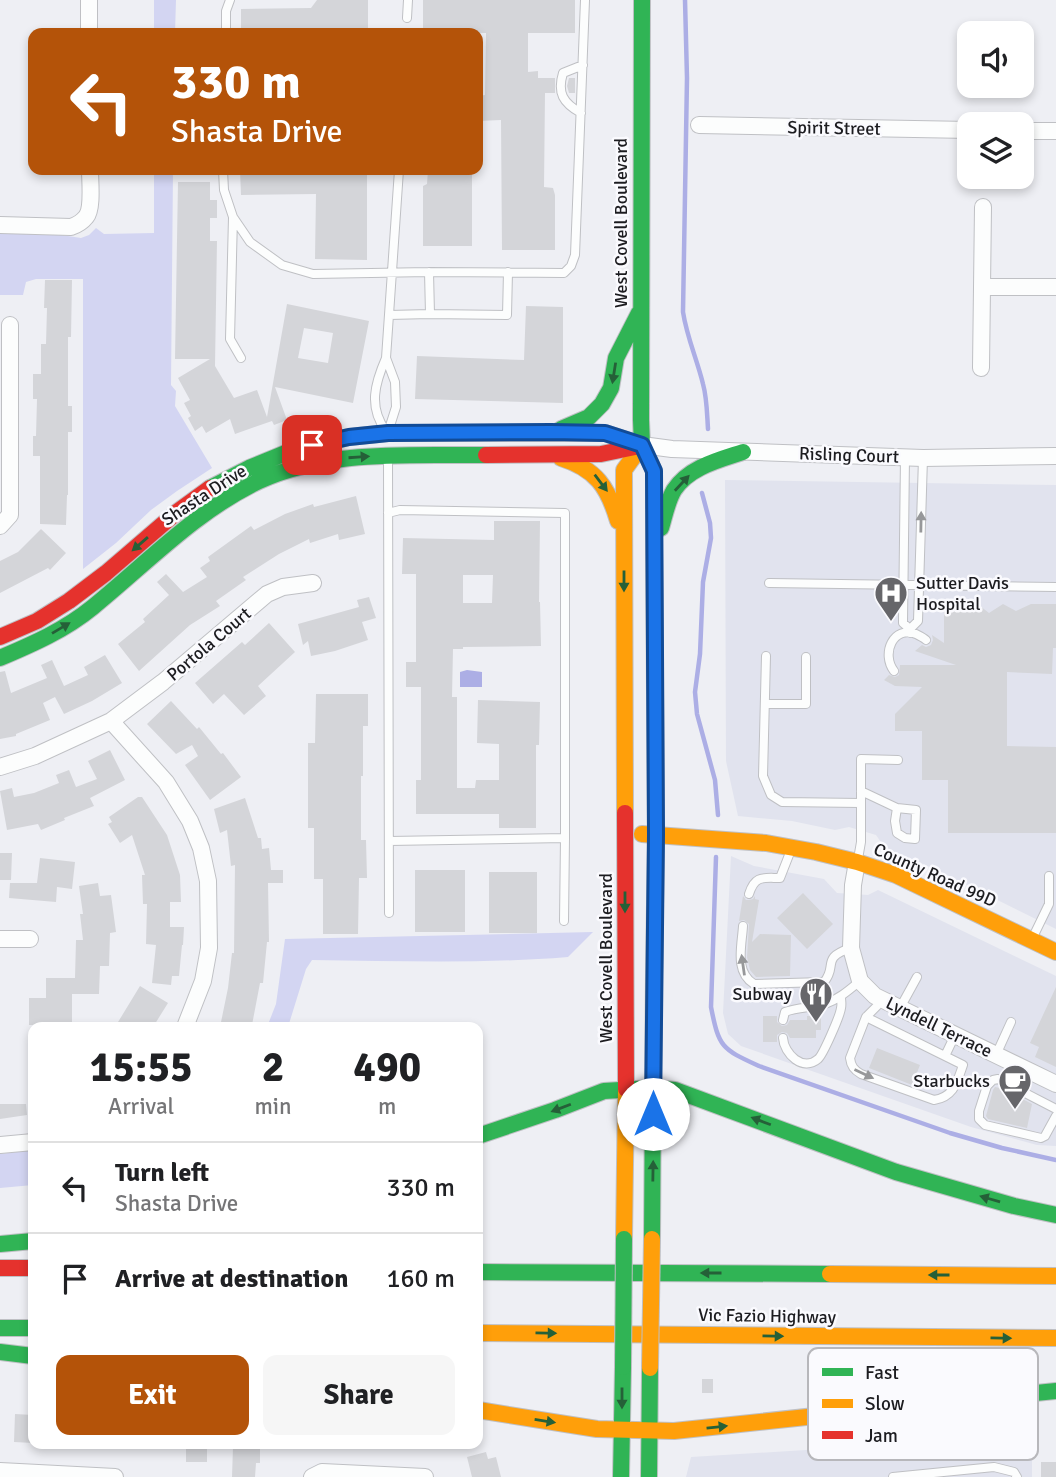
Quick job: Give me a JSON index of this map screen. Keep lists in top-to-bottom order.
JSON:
{
  "streets": {
    "main road": [
      "West Covell Boulevard",
      "Shasta Drive",
      "County Road 99D",
      "Vic Fazio Highway"
    ],
    "street": [
      "Spirit Street",
      "Risling Court",
      "Portola Court",
      "Lyndell Terrace"
    ]
  },
  "crossings": [
    ["West Covell Boulevard", "Risling Court"],
    ["West Covell Boulevard", "Shasta Drive"],
    ["West Covell Boulevard", "County Road 99D"],
    ["Risling Court", "Shasta Drive"]
  ],
  "places": {
    "hospital": ["Sutter Davis Hospital"],
    "restaurant": ["Subway"],
    "cafe": ["Starbucks"]
  },
  "legend": ["Fast", "Slow", "Jam"],
  "page": {
    "turn": ["330 m", "Shasta Drive"],
    "eta": [
      "15:55",
      "Arrival",
      "2",
      "min",
      "490",
      "m"
    ],
    "list": [
      {
        "name": "Turn left",
        "note": "Shasta Drive",
        "value": "330 m"
      },
      {
        "name": "Arrive at destination",
        "value": "160 m"
      }
    ],
    "buttons": ["Exit", "Share"]
  }
}
